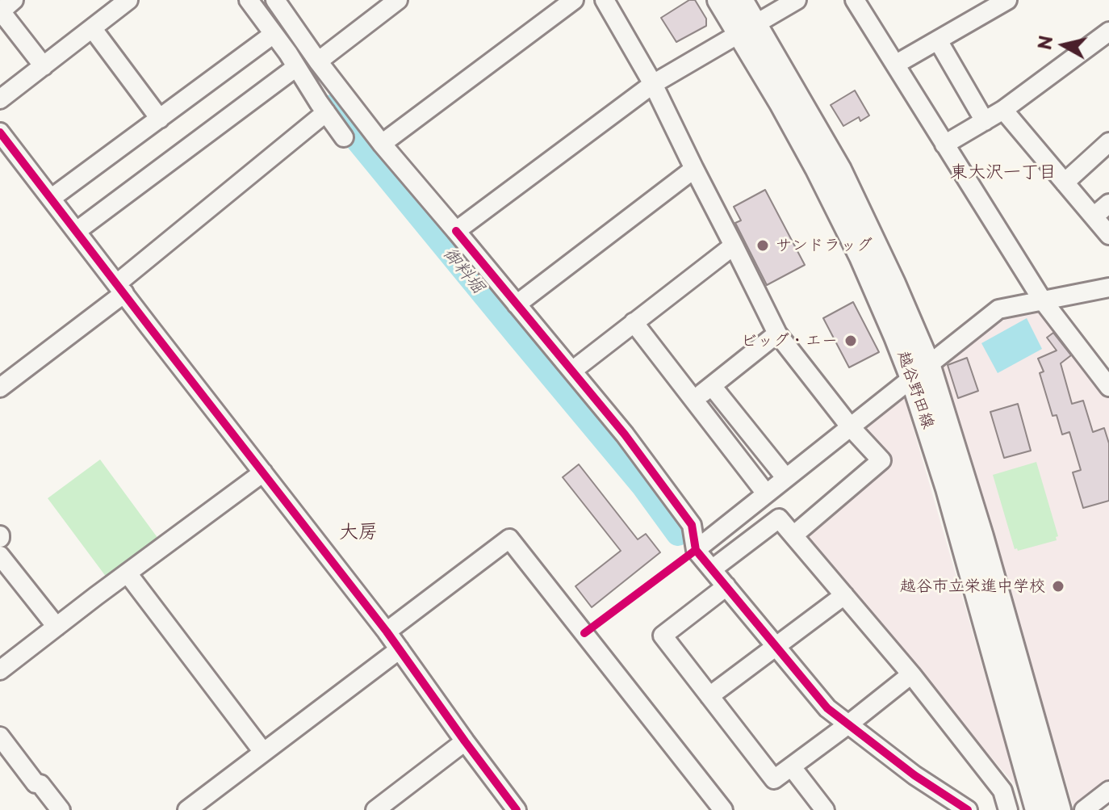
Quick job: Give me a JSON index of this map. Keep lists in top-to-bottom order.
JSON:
{
  "streets": {
    "main road": ["越谷野田線"]
  },
  "districts": ["東大沢一丁目", "大房"],
  "water": ["御料堀"],
  "places": ["サンドラッグ", "ビッグ・エー", "越谷市立栄進中学校"],
  "north": "left"
}
